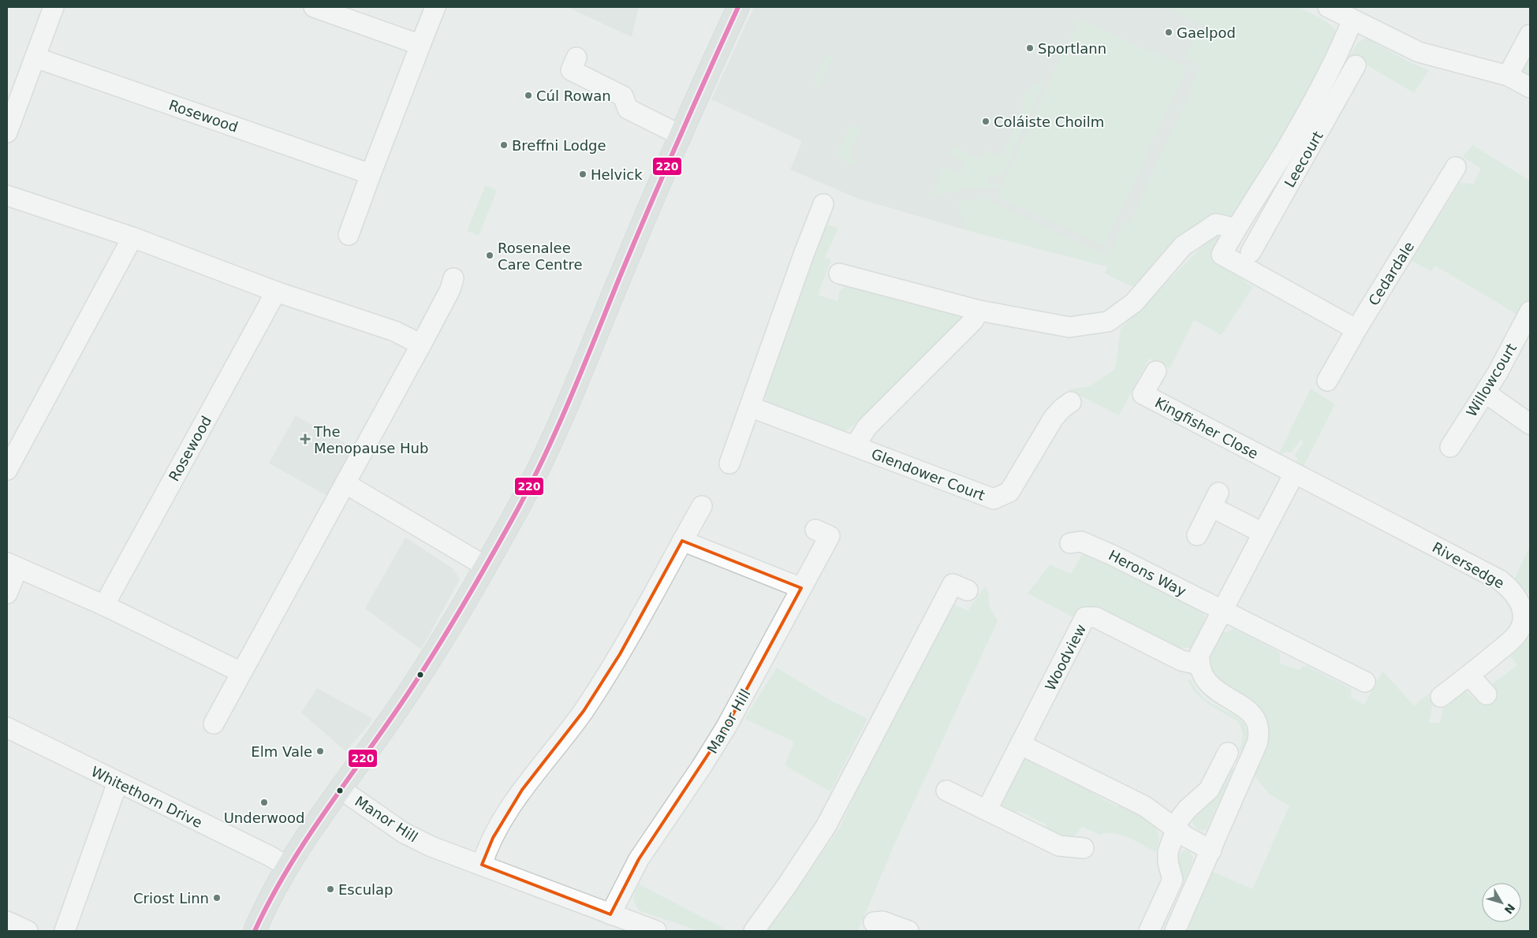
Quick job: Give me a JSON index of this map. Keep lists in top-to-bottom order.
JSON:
{
  "streets": {
    "street": [
      "Rosewood",
      "Leecourt",
      "Cedardale",
      "Willowcourt",
      "Kingfisher Close",
      "Glendower Court",
      "Riversedge",
      "Herons Way",
      "Woodview",
      "Manor Hill",
      "Whitethorn Drive"
    ]
  },
  "crossings": [
    ["Kingfisher Close", "Riversedge"]
  ],
  "places": {
    "other": [
      "Gaelpod",
      "Sportlann",
      "Cúl Rowan",
      "Coláiste Choilm",
      "Breffni Lodge",
      "Helvick",
      "Rosenalee Care Centre",
      "Elm Vale",
      "Underwood",
      "Esculap",
      "Criost Linn"
    ],
    "health": ["The Menopause Hub"]
  },
  "lines": ["transit line 220"],
  "north": "bottom right"
}
